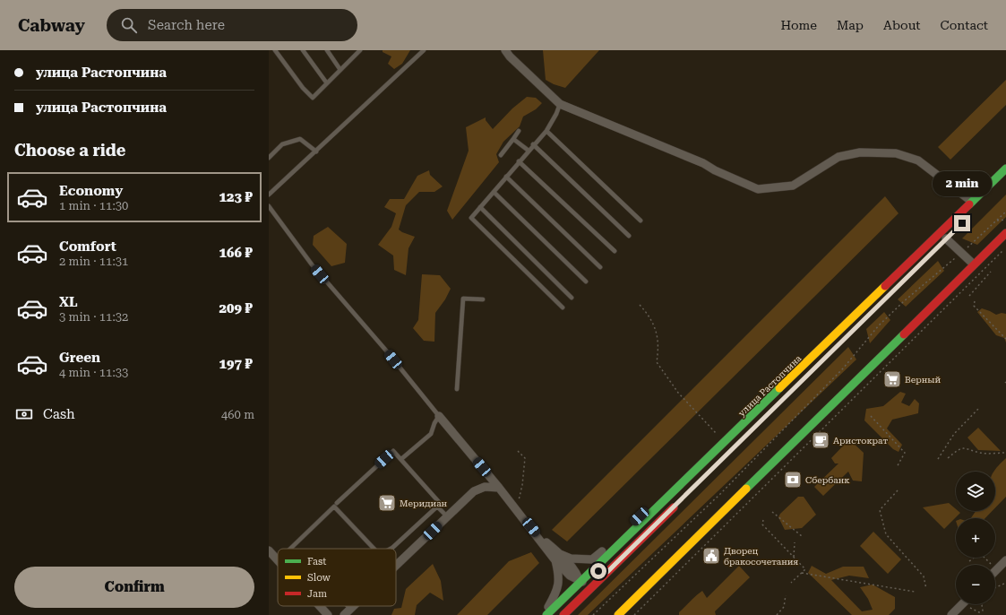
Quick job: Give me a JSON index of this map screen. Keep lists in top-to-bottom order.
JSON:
{
  "streets": {
    "main road": ["улица Растопчина"]
  },
  "places": {
    "supermarket": ["Верный", "Меридиан"],
    "cafe": ["Аристократ"],
    "bank": ["Сбербанк"],
    "public building": ["Дворец бракосочетания"]
  },
  "legend": ["Fast", "Slow", "Jam"],
  "page": {
    "header": "Cabway",
    "search": "Search here",
    "nav": [
      "Home",
      "Map",
      "About",
      "Contact"
    ],
    "banner": ["улица Растопчина", "улица Растопчина"],
    "heading": "Choose a ride",
    "bubble": "2 min",
    "list": [
      {
        "name": "Economy",
        "note": "1 min · 11:30",
        "value": "123 ₽"
      },
      {
        "name": "Comfort",
        "note": "2 min · 11:31",
        "value": "166 ₽"
      },
      {
        "name": "XL",
        "note": "3 min · 11:32",
        "value": "209 ₽"
      },
      {
        "name": "Green",
        "note": "4 min · 11:33",
        "value": "197 ₽"
      }
    ],
    "pay": ["Cash", "460 m"],
    "map_buttons": ["+", "−"],
    "buttons": "Confirm"
  }
}
